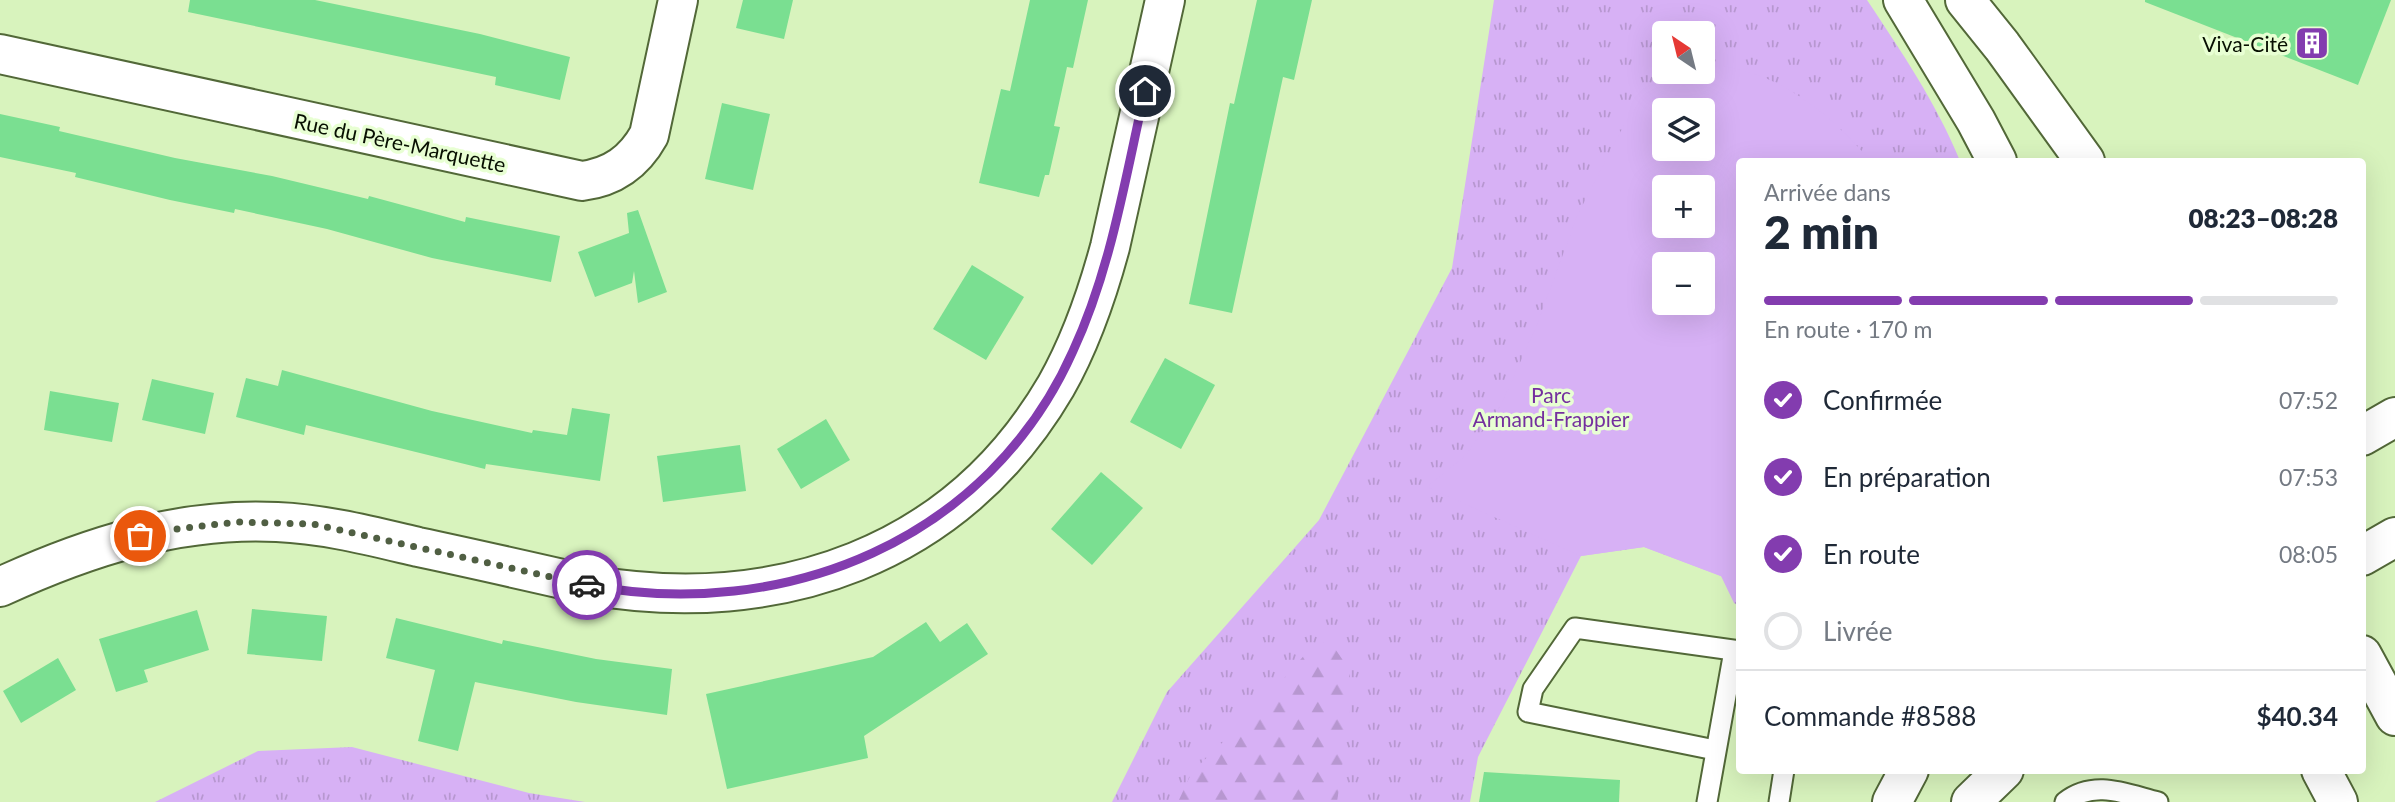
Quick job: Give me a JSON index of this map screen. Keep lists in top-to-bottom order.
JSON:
{
  "streets": {
    "street": ["Rue du Père-Marquette"]
  },
  "parks": ["Parc Armand-Frappier"],
  "places": {
    "building": ["Viva-Cité"]
  },
  "north": "top left",
  "page": {
    "map_buttons": ["+", "−"],
    "heading": ["2 min", "Arrivée dans", "08:23–08:28"],
    "panel": ["Commande #8588", "$40.34"],
    "bar": "En route · 170 m",
    "list": [
      ["Confirmée", "07:52"],
      ["En préparation", "07:53"],
      ["En route", "08:05"],
      "Livrée"
    ]
  }
}
